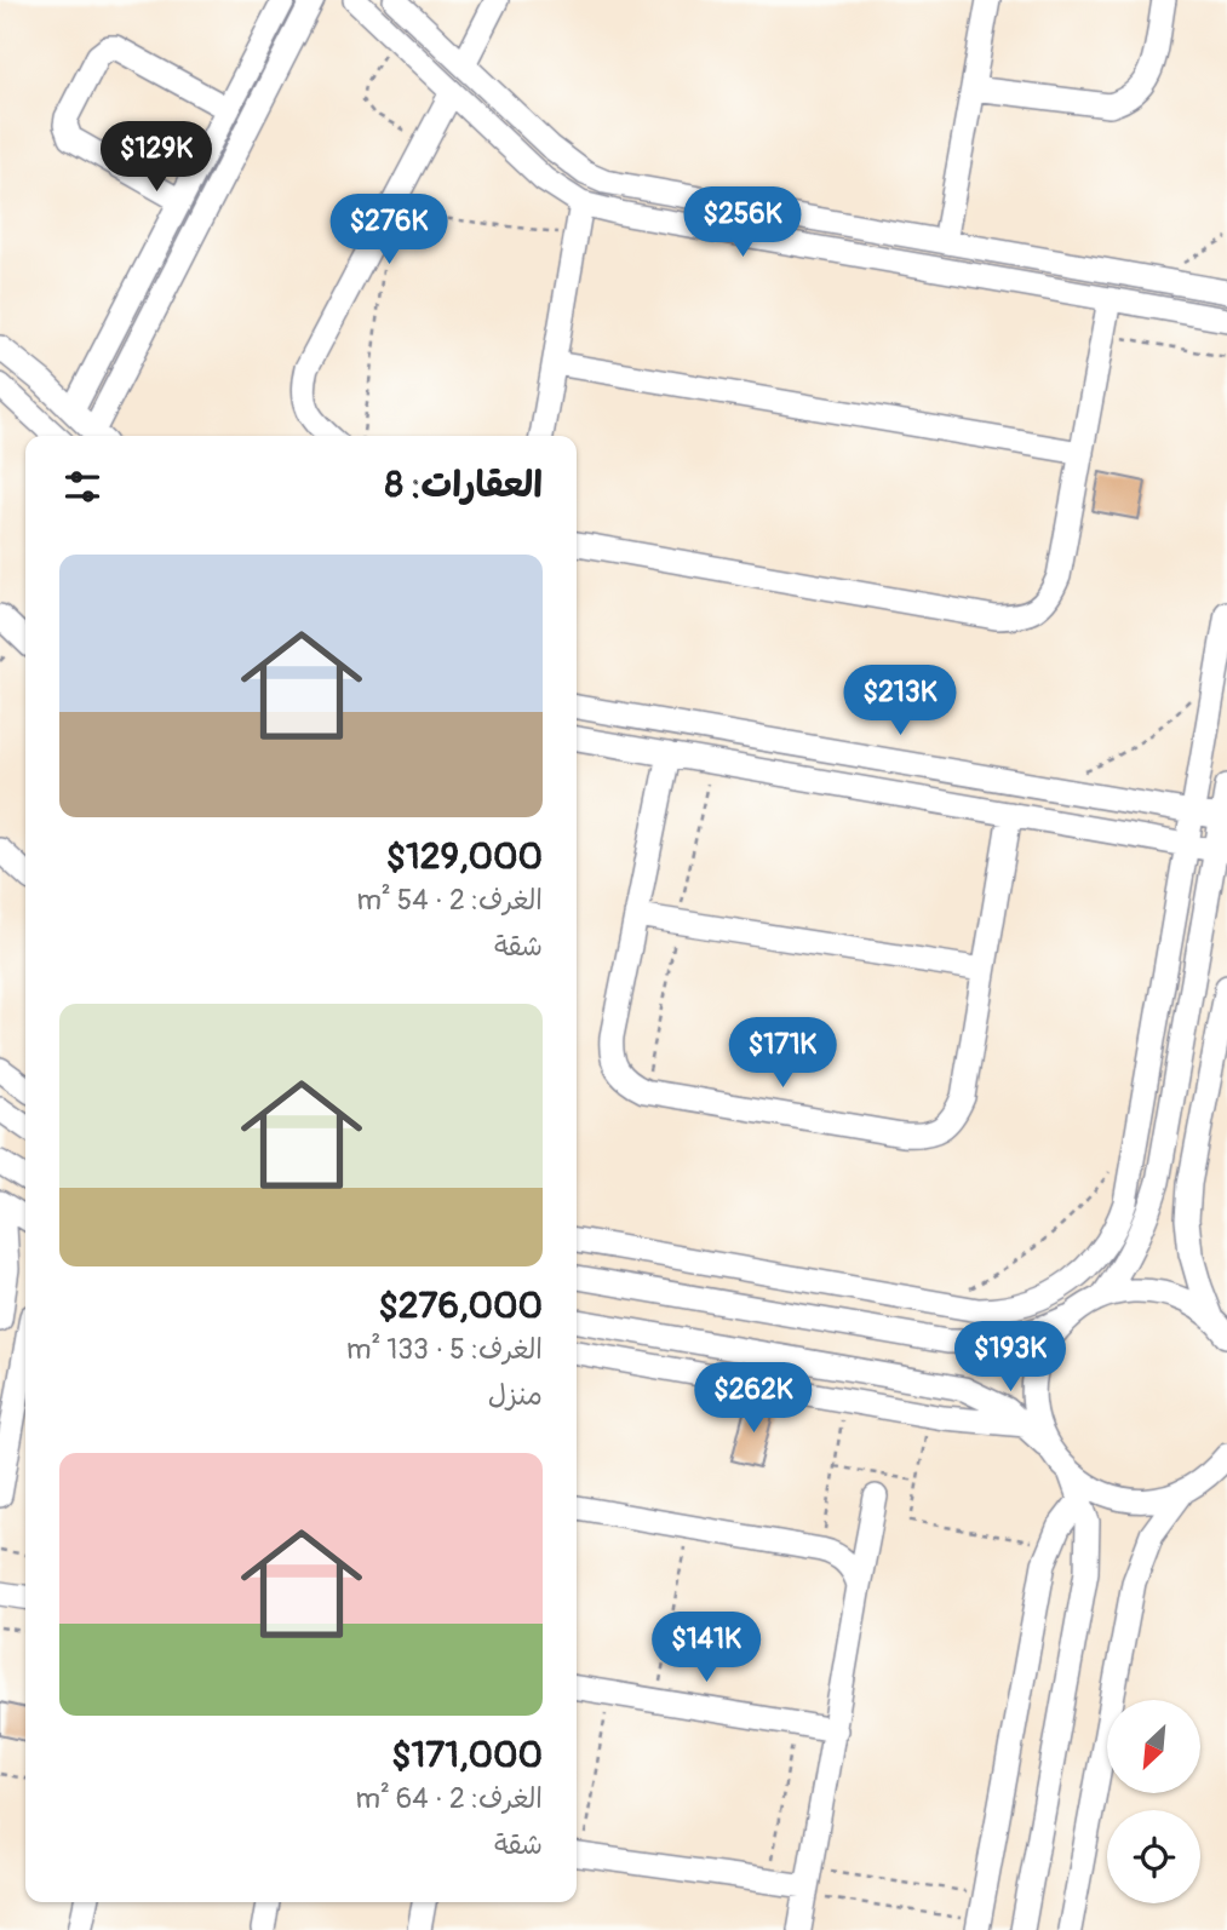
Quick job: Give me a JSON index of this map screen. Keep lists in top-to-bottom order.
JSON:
{
  "north": "bottom left",
  "page": {
    "price": [
      "$129K",
      "$256K",
      "$276K",
      "$213K",
      "$171K",
      "$193K",
      "$262K",
      "$141K"
    ],
    "heading": "العقارات: 8",
    "list": [
      {
        "name": "$129,000",
        "note": "الغرف: 2 · 54 m² · شقة"
      },
      {
        "name": "$276,000",
        "note": "الغرف: 5 · 133 m² · منزل"
      },
      {
        "name": "$171,000",
        "note": "الغرف: 2 · 64 m² · شقة"
      }
    ]
  }
}
